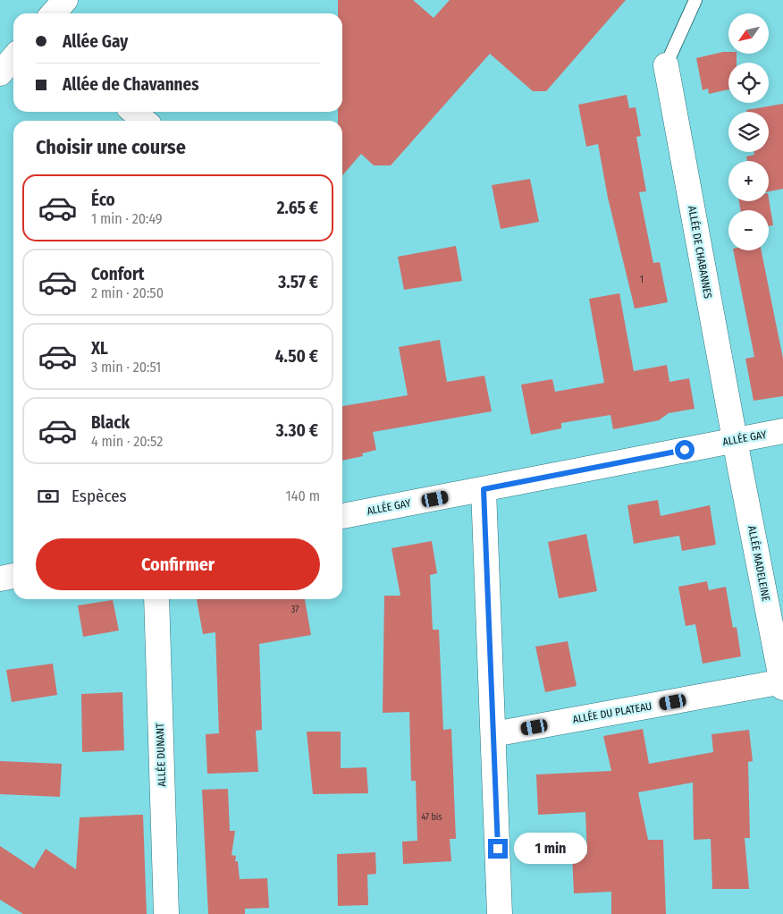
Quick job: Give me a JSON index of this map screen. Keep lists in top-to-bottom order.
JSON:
{
  "streets": {
    "street": [
      "ALLÉE DE CHABANNES",
      "ALLÉE GAY",
      "ALLÉE MADELEINE",
      "ALLÉE DU PLATEAU",
      "ALLÉE DUNANT"
    ]
  },
  "crossings": [
    ["ALLÉE DE CHABANNES", "ALLÉE GAY"],
    ["ALLÉE DE CHABANNES", "ALLÉE MADELEINE"],
    ["ALLÉE GAY", "ALLÉE MADELEINE"],
    ["ALLÉE MADELEINE", "ALLÉE DU PLATEAU"]
  ],
  "house_numbers": ["1", "37", "47 bis"],
  "north": "bottom left",
  "page": {
    "map_buttons": ["+", "−"],
    "banner": ["Allée Gay", "Allée de Chavannes"],
    "heading": "Choisir une course",
    "list": [
      {
        "name": "Éco",
        "note": "1 min · 20:49",
        "value": "2.65 €"
      },
      {
        "name": "Confort",
        "note": "2 min · 20:50",
        "value": "3.57 €"
      },
      {
        "name": "XL",
        "note": "3 min · 20:51",
        "value": "4.50 €"
      },
      {
        "name": "Black",
        "note": "4 min · 20:52",
        "value": "3.30 €"
      }
    ],
    "pay": ["Espèces", "140 m"],
    "buttons": "Confirmer",
    "bubble": "1 min"
  }
}
